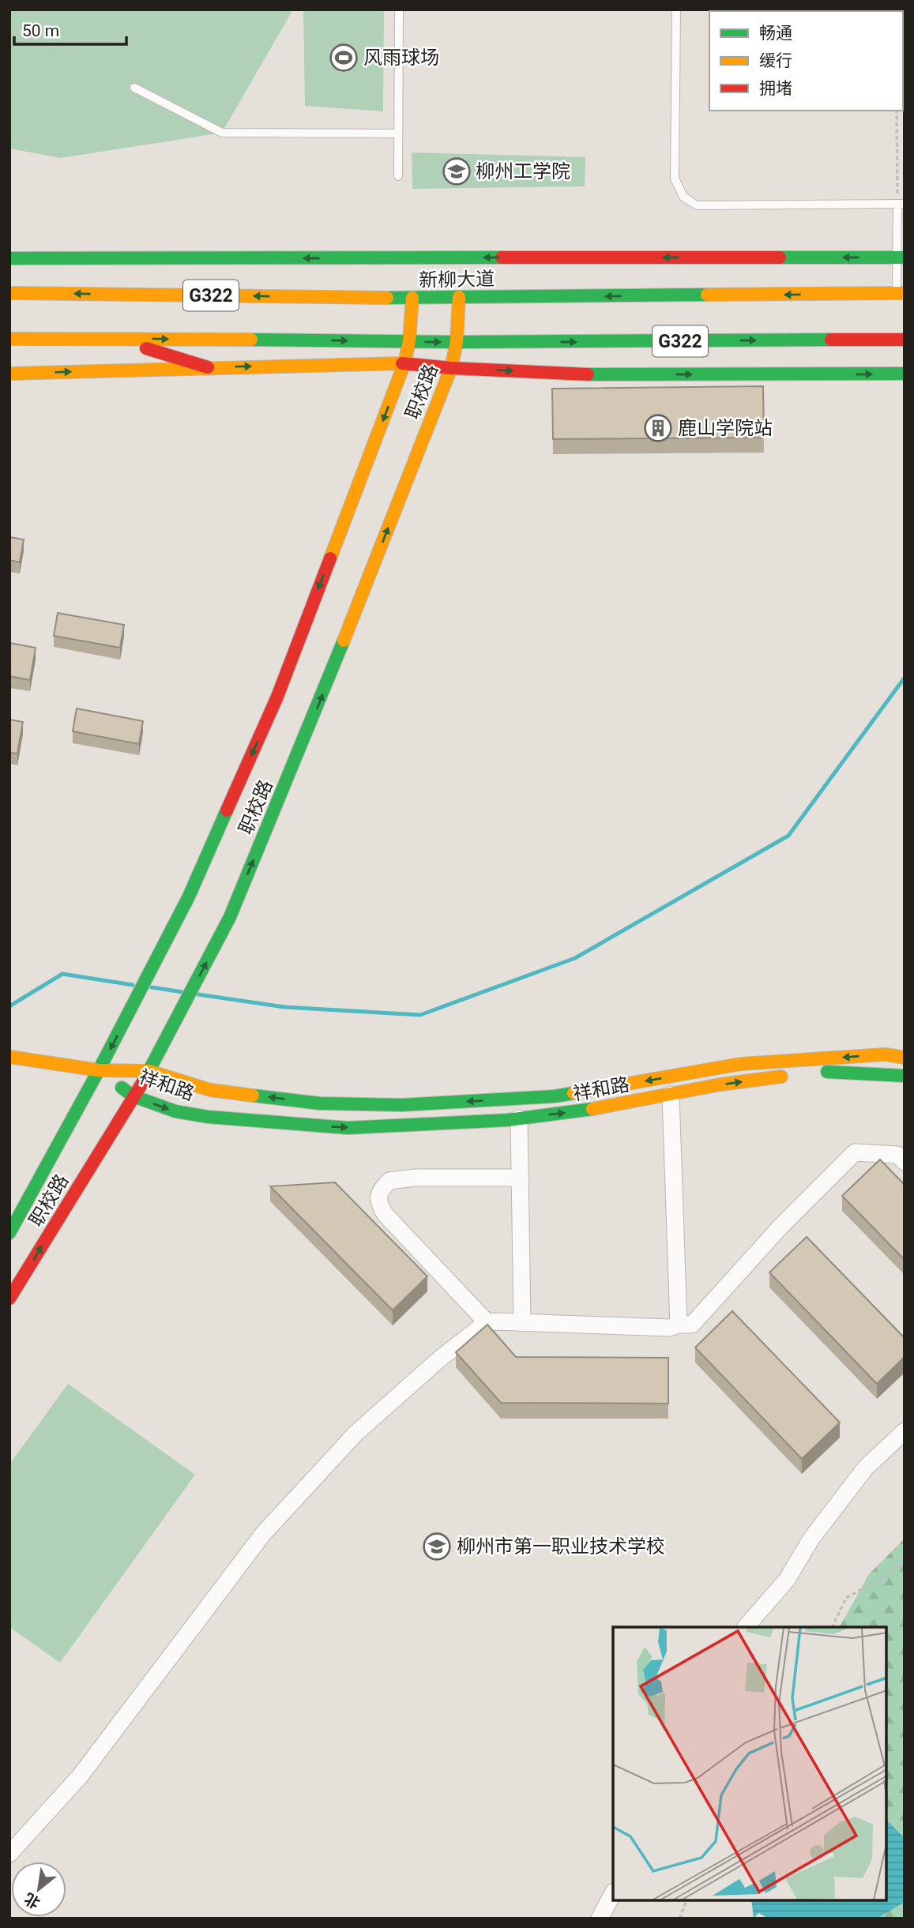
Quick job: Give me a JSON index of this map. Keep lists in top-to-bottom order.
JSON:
{
  "streets": {
    "main road": [
      "新柳大道",
      "G322",
      "职校路",
      "祥和路"
    ]
  },
  "crossings": [
    ["新柳大道", "职校路"],
    ["G322", "职校路"],
    ["职校路", "祥和路"]
  ],
  "places": {
    "sports": ["风雨球场"],
    "school or university": ["柳州工学院", "柳州市第一职业技术学校"],
    "building": ["鹿山学院站"]
  },
  "legend": ["畅通", "缓行", "拥堵"],
  "scale_bar": "50 m",
  "north": "bottom left"
}
